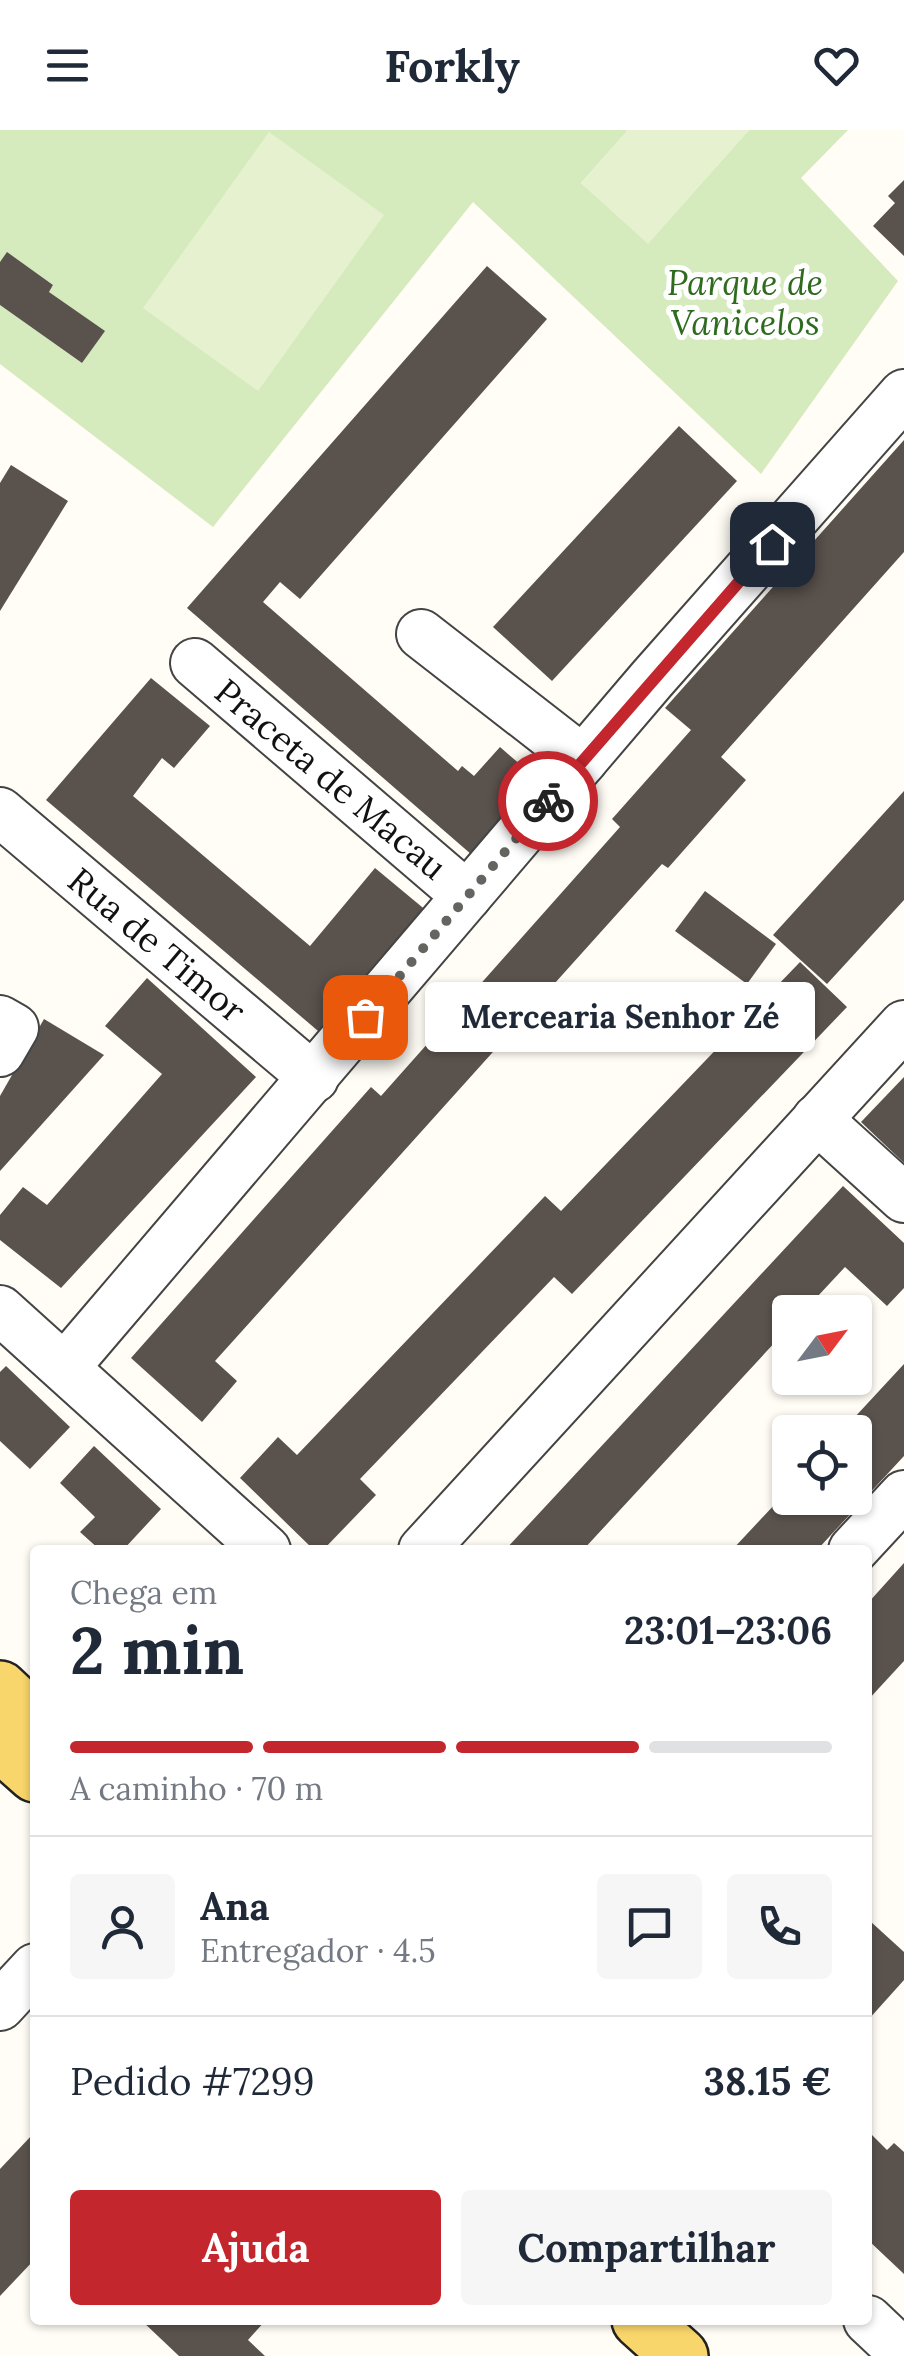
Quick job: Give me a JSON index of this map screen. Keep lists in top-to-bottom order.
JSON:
{
  "streets": {
    "street": ["Praceta de Macau", "Rua de Timor"]
  },
  "parks": ["Parque de Vanicelos"],
  "places": ["Mercearia Senhor Zé"],
  "north": "top right",
  "page": {
    "header": "Forkly",
    "bubble": "Mercearia Senhor Zé",
    "heading": ["2 min", "Chega em", "23:01–23:06"],
    "panel": [
      "Ana",
      "Entregador · 4.5",
      "Pedido #7299",
      "38.15 €"
    ],
    "bar": "A caminho · 70 m",
    "buttons": ["Ajuda", "Compartilhar"]
  }
}
